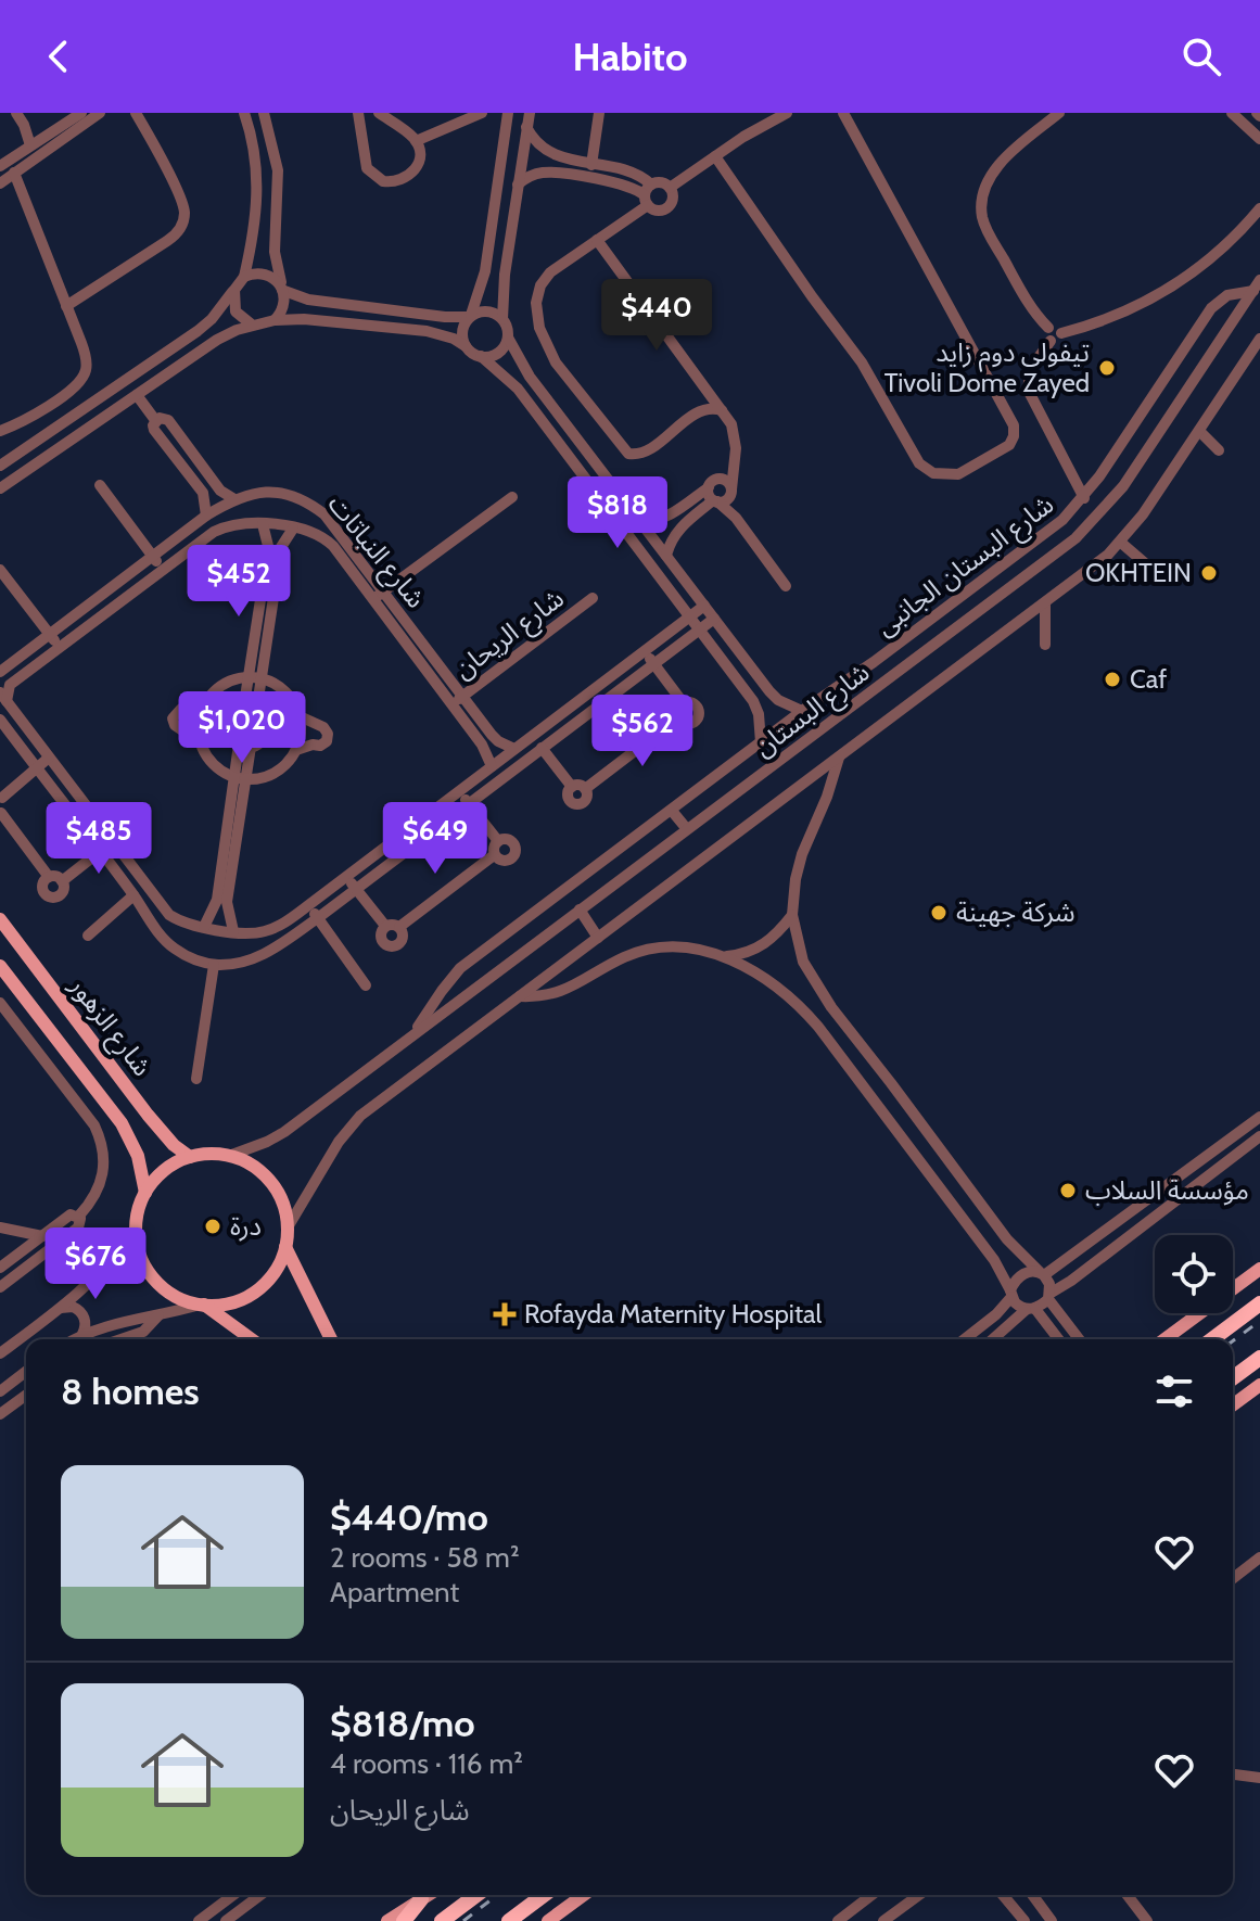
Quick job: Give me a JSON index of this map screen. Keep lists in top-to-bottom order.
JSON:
{
  "streets": {
    "main road": ["شارع الزهور"],
    "street": [
      "شارع النباتات",
      "شارع البستان الجانبى",
      "شارع الريحان",
      "شارع البستان"
    ]
  },
  "crossings": [
    ["شارع النباتات", "شارع الريحان"],
    ["شارع البستان الجانبى", "شارع البستان"],
    ["شارع البستان", "شارع الزهور"]
  ],
  "places": {
    "other": [
      "تيفولى دوم زايد Tivoli Dome Zayed",
      "OKHTEIN",
      "Caf",
      "شركة جهينة",
      "مؤسسة السلاب",
      "درة"
    ],
    "health": ["Rofayda Maternity Hospital"]
  },
  "page": {
    "header": "Habito",
    "price": [
      "$440",
      "$818",
      "$452",
      "$1,020",
      "$562",
      "$485",
      "$649",
      "$676"
    ],
    "heading": "8 homes",
    "list": [
      {
        "name": "$440/mo",
        "note": "2 rooms · 58 m² · Apartment"
      },
      {
        "name": "$818/mo",
        "note": "4 rooms · 116 m² · شارع الريحان"
      }
    ]
  }
}
